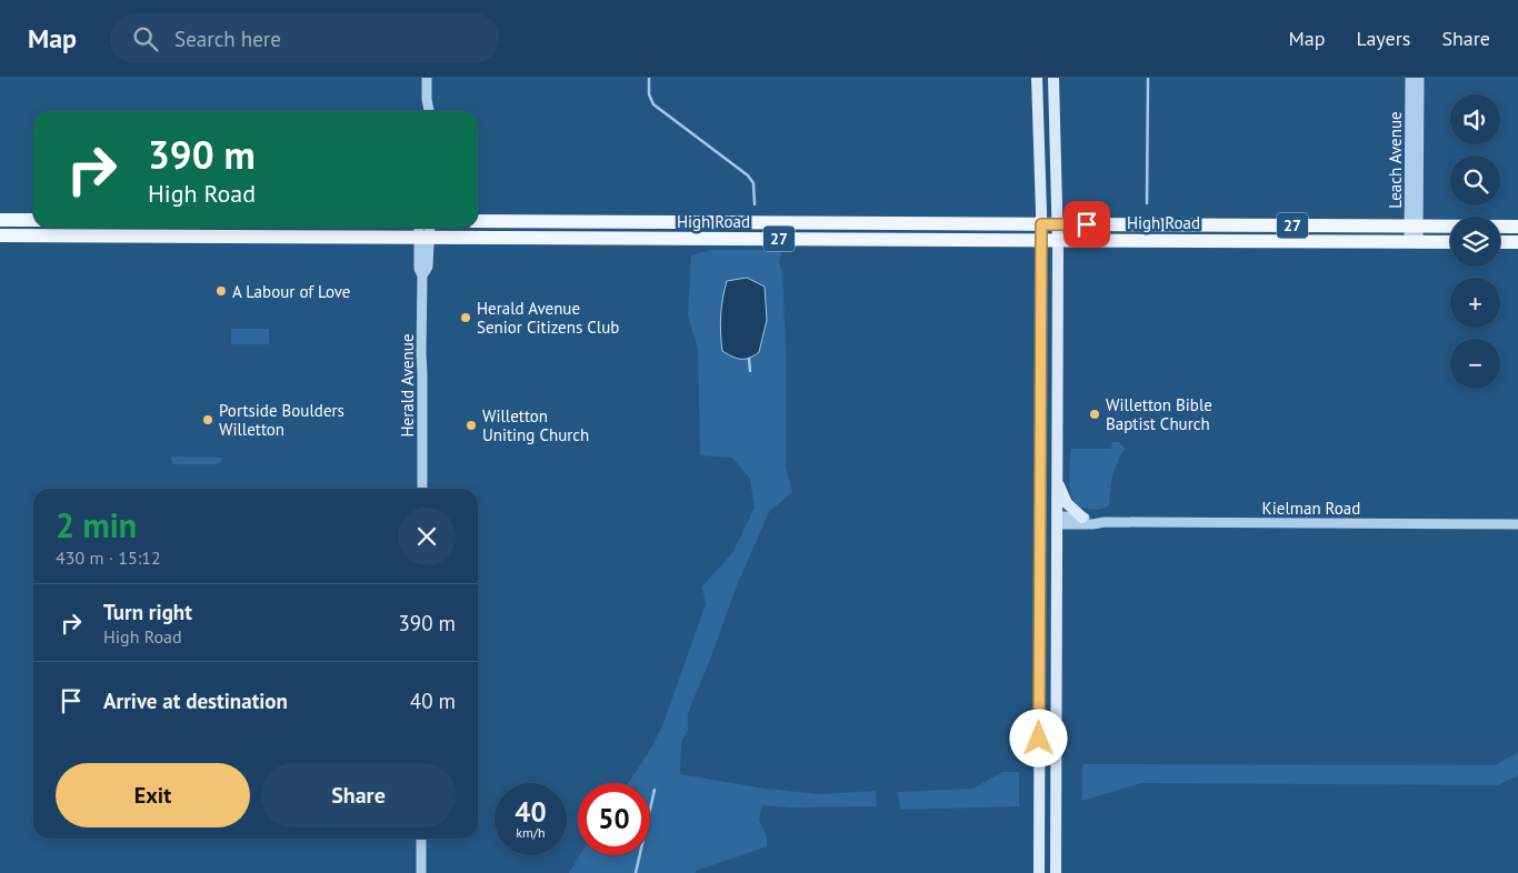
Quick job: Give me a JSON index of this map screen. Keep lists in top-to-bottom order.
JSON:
{
  "streets": {
    "main road": ["High Road", "27"],
    "street": ["Leach Avenue", "Herald Avenue", "Kielman Road"]
  },
  "crossings": [
    ["Leach Avenue", "High Road"],
    ["High Road", "Herald Avenue"]
  ],
  "places": [
    "A Labour of Love",
    "Herald Avenue Senior Citizens Club",
    "Willetton Bible Baptist Church",
    "Portside Boulders Willetton",
    "Willetton Uniting Church"
  ],
  "page": {
    "header": "Map",
    "search": "Search here",
    "nav": ["Map", "Layers", "Share"],
    "map_buttons": ["+", "−"],
    "turn": ["390 m", "High Road"],
    "heading": ["2 min", "430 m · 15:12"],
    "list": [
      {
        "name": "Turn right",
        "note": "High Road",
        "value": "390 m"
      },
      {
        "name": "Arrive at destination",
        "value": "40 m"
      }
    ],
    "buttons": ["Exit", "Share"],
    "speed": "40 km/h",
    "limit": "50"
  }
}
